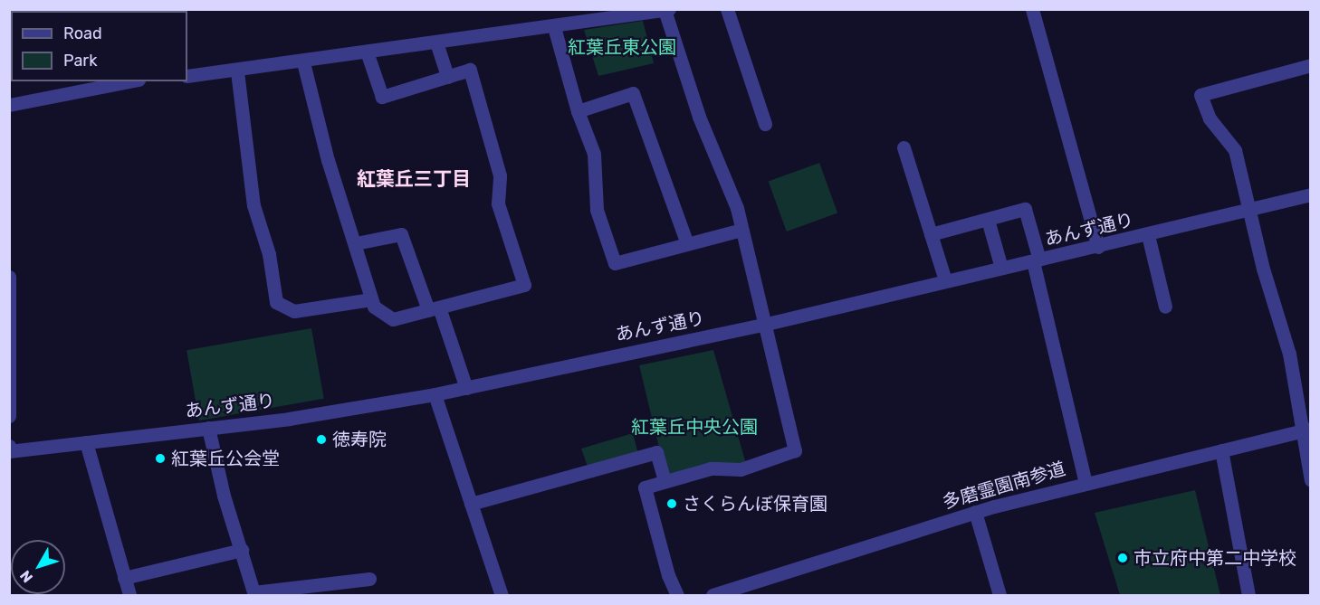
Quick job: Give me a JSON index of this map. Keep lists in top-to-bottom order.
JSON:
{
  "streets": {
    "street": ["あんず通り", "多磨霊園南参道"]
  },
  "districts": ["紅葉丘三丁目"],
  "parks": ["紅葉丘東公園", "紅葉丘中央公園"],
  "places": [
    "徳寿院",
    "紅葉丘公会堂",
    "さくらんぼ保育園",
    "市立府中第二中学校"
  ],
  "legend": ["Road", "Park"],
  "north": "bottom left"
}
